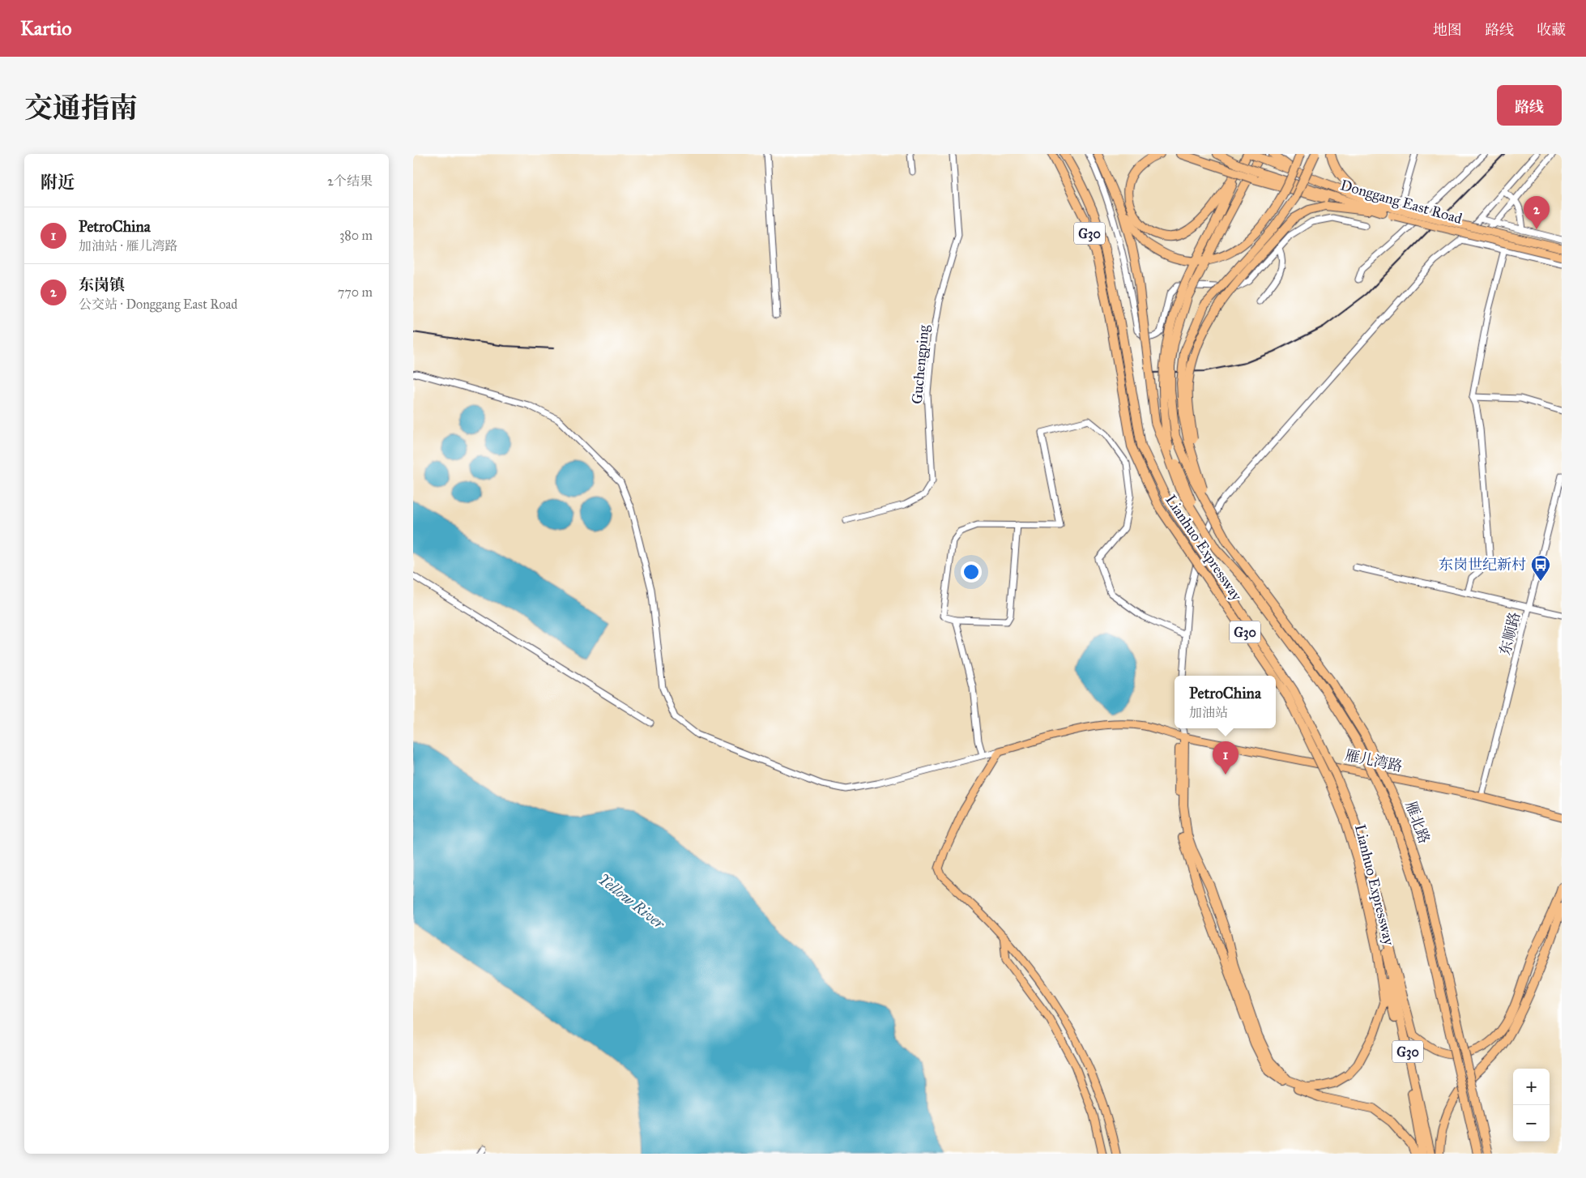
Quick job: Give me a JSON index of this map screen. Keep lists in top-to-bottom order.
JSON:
{
  "streets": {
    "highway": [
      "Donggang East Road",
      "G30",
      "Lianhuo Expressway",
      "雁北路"
    ],
    "main road": ["雁儿湾路"],
    "street": ["Guchengping", "东顺路"]
  },
  "crossings": [
    ["东顺路", "雁儿湾路"]
  ],
  "water": ["Yellow River"],
  "places": {
    "bus stop": ["东岗世纪新村"]
  },
  "page": {
    "header": "Kartio",
    "nav": ["地图", "路线", "收藏"],
    "title": "交通指南",
    "buttons": "路线",
    "heading": ["附近", "2个结果"],
    "pins": ["2", "1"],
    "list": [
      {
        "mark": "1",
        "name": "PetroChina",
        "note": "加油站 · 雁儿湾路",
        "value": "380 m"
      },
      {
        "mark": "2",
        "name": "东岗镇",
        "note": "公交站 · Donggang East Road",
        "value": "770 m"
      }
    ],
    "popup": ["PetroChina", "加油站"],
    "map_buttons": ["+", "−"]
  }
}
